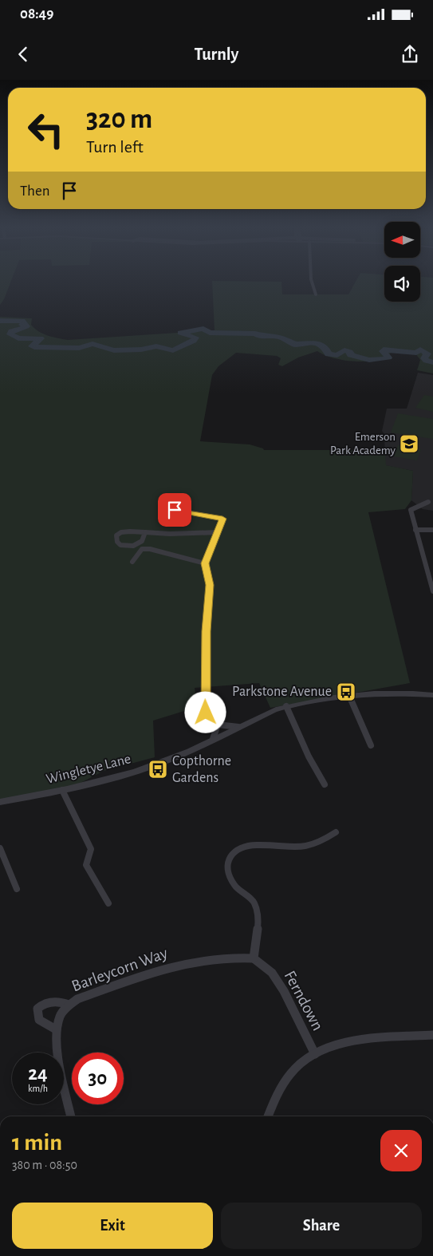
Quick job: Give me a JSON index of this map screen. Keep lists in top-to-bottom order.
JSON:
{
  "streets": {
    "street": ["Wingletye Lane", "Barleycorn Way", "Ferndown"]
  },
  "crossings": [
    ["Barleycorn Way", "Ferndown"]
  ],
  "places": {
    "school or university": ["Emerson Park Academy"],
    "bus stop": ["Parkstone Avenue", "Copthorne Gardens"]
  },
  "north": "left",
  "page": {
    "status": "08:49",
    "header": "Turnly",
    "turn": ["320 m", "Turn left"],
    "then": "Then",
    "speed": "24 km/h",
    "limit": "30",
    "heading": ["1 min", "380 m · 08:50"],
    "buttons": ["Exit", "Share"]
  }
}
